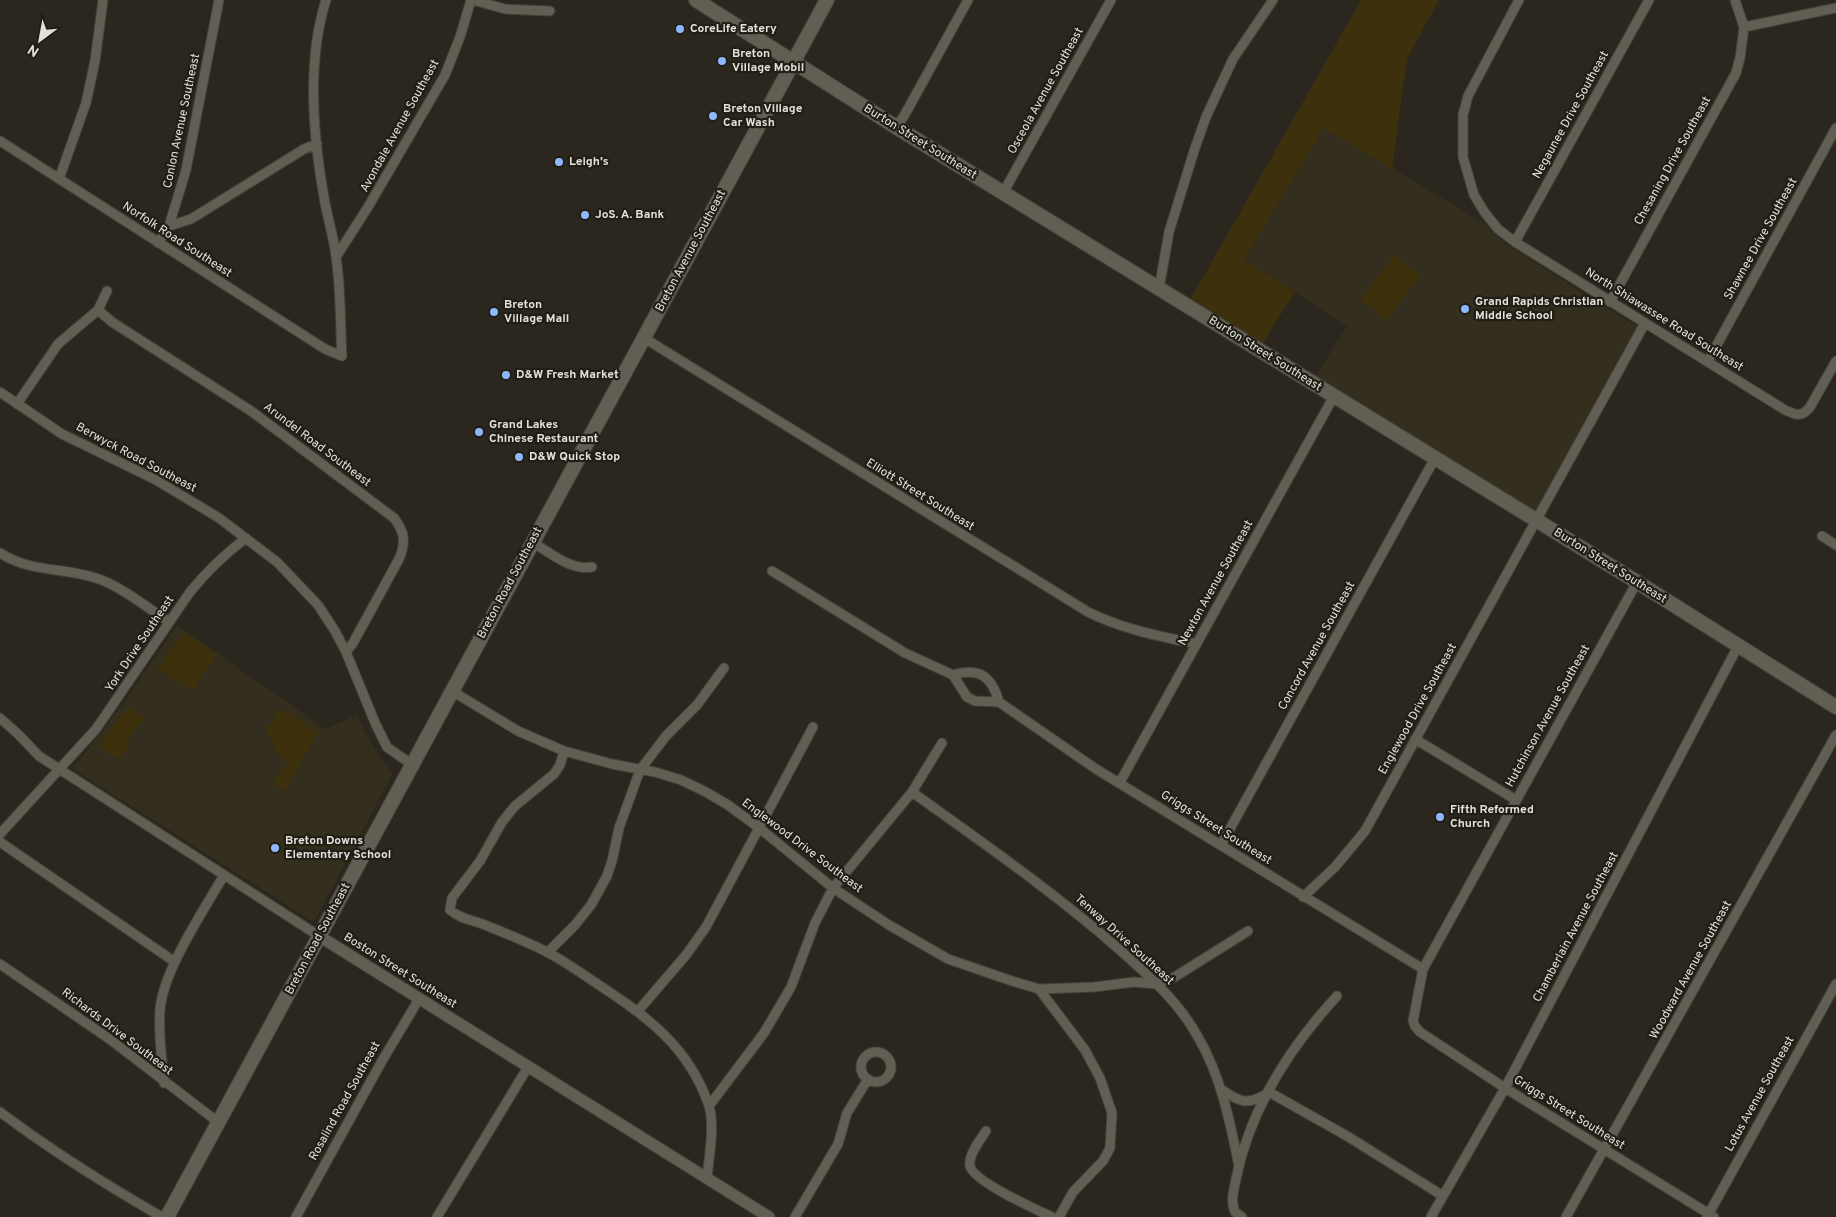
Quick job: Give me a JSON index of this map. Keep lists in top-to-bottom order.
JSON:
{
  "streets": {
    "main road": ["Burton Street Southeast", "Breton Avenue Southeast", "Breton Road Southeast"],
    "street": [
      "Osceola Avenue Southeast",
      "Negaunee Drive Southeast",
      "Conlon Avenue Southeast",
      "Avondale Avenue Southeast",
      "Chesaning Drive Southeast",
      "Shawnee Drive Southeast",
      "Norfolk Road Southeast",
      "North Shiawassee Road Southeast",
      "Arundel Road Southeast",
      "Berwyck Road Southeast",
      "Elliott Street Southeast",
      "Newton Avenue Southeast",
      "York Drive Southeast",
      "Concord Avenue Southeast",
      "Englewood Drive Southeast",
      "Hutchinson Avenue Southeast",
      "Griggs Street Southeast",
      "Chamberlain Avenue Southeast",
      "Tenway Drive Southeast",
      "Woodward Avenue Southeast",
      "Boston Street Southeast",
      "Richards Drive Southeast",
      "Lotus Avenue Southeast",
      "Rosalind Road Southeast"
    ]
  },
  "crossings": [
    ["Osceola Avenue Southeast", "Burton Street Southeast"],
    ["Negaunee Drive Southeast", "North Shiawassee Road Southeast"],
    ["Conlon Avenue Southeast", "Norfolk Road Southeast"],
    ["Avondale Avenue Southeast", "Norfolk Road Southeast"],
    ["Burton Street Southeast", "Breton Avenue Southeast"],
    ["Burton Street Southeast", "Newton Avenue Southeast"],
    ["Burton Street Southeast", "Concord Avenue Southeast"],
    ["Burton Street Southeast", "Englewood Drive Southeast"],
    ["Burton Street Southeast", "Hutchinson Avenue Southeast"],
    ["Burton Street Southeast", "Chamberlain Avenue Southeast"],
    ["Chesaning Drive Southeast", "North Shiawassee Road Southeast"],
    ["Shawnee Drive Southeast", "North Shiawassee Road Southeast"],
    ["Breton Avenue Southeast", "Elliott Street Southeast"],
    ["Breton Avenue Southeast", "Breton Road Southeast"],
    ["Arundel Road Southeast", "Berwyck Road Southeast"],
    ["Berwyck Road Southeast", "Breton Road Southeast"],
    ["Berwyck Road Southeast", "York Drive Southeast"],
    ["Elliott Street Southeast", "Newton Avenue Southeast"],
    ["Breton Road Southeast", "Englewood Drive Southeast"],
    ["Breton Road Southeast", "Boston Street Southeast"],
    ["Breton Road Southeast", "Richards Drive Southeast"],
    ["Newton Avenue Southeast", "Griggs Street Southeast"],
    ["York Drive Southeast", "Boston Street Southeast"],
    ["Concord Avenue Southeast", "Griggs Street Southeast"],
    ["Englewood Drive Southeast", "Griggs Street Southeast"],
    ["Englewood Drive Southeast", "Tenway Drive Southeast"],
    ["Hutchinson Avenue Southeast", "Griggs Street Southeast"],
    ["Griggs Street Southeast", "Chamberlain Avenue Southeast"],
    ["Griggs Street Southeast", "Woodward Avenue Southeast"],
    ["Griggs Street Southeast", "Lotus Avenue Southeast"],
    ["Boston Street Southeast", "Rosalind Road Southeast"]
  ],
  "places": [
    "CoreLife Eatery",
    "Breton Village Mobil",
    "Breton Village Car Wash",
    "Leigh's",
    "JoS. A. Bank",
    "Grand Rapids Christian Middle School",
    "Breton Village Mall",
    "D&W Fresh Market",
    "Grand Lakes Chinese Restaurant",
    "D&W Quick Stop",
    "Fifth Reformed Church",
    "Breton Downs Elementary School"
  ],
  "north": "bottom left"
}
